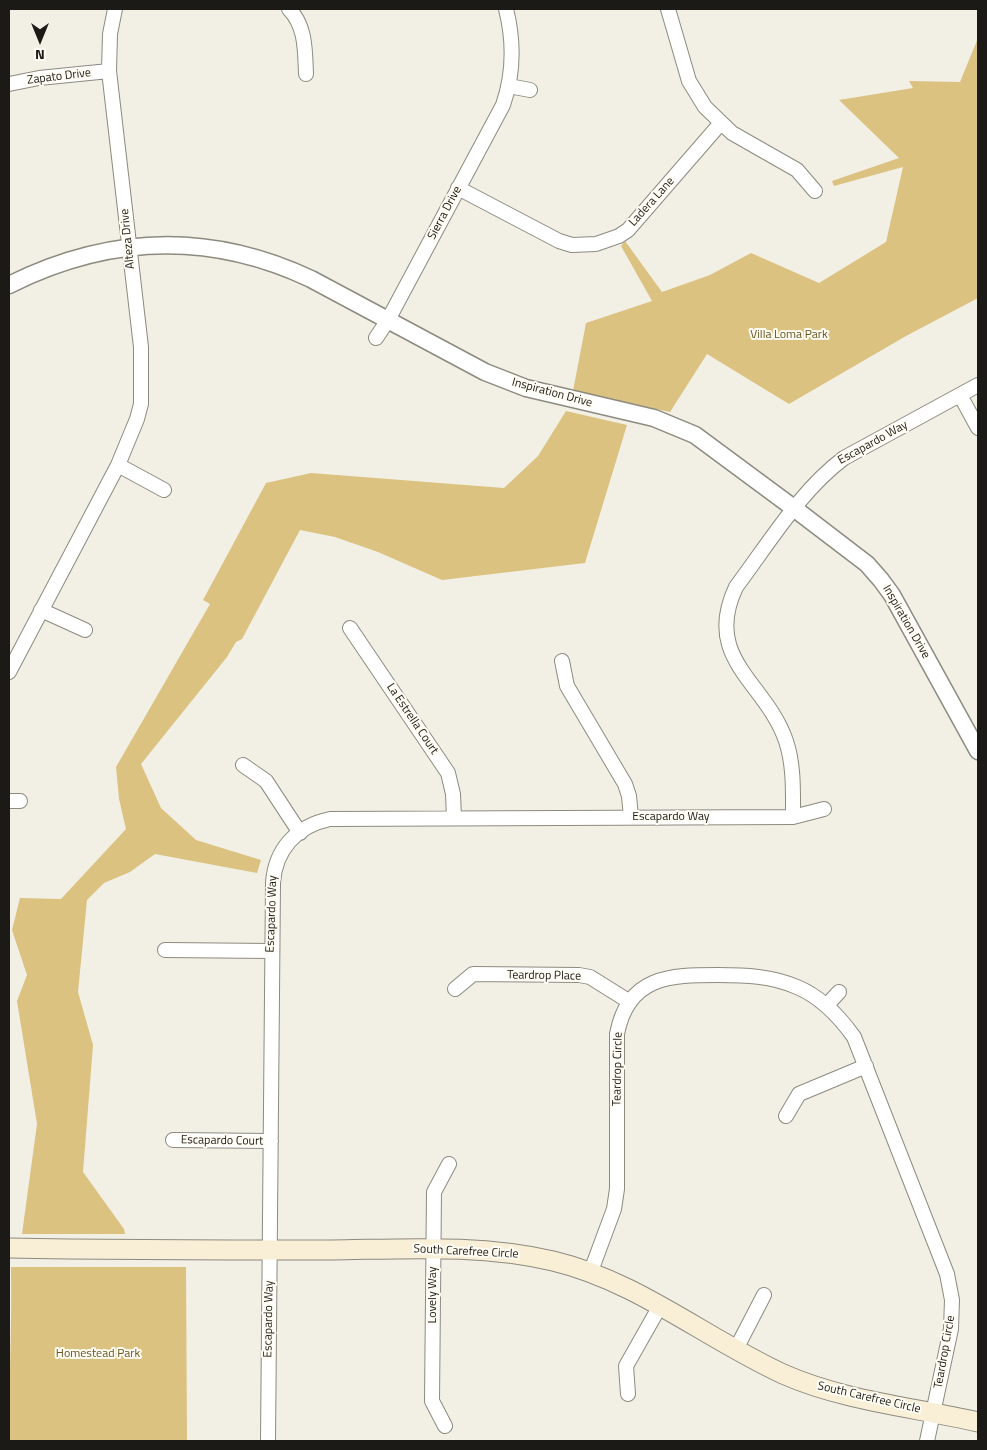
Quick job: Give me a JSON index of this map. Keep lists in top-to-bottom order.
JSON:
{
  "streets": {
    "main road": ["South Carefree Circle"],
    "street": [
      "Zapato Drive",
      "Ladera Lane",
      "Sierra Drive",
      "Alteza Drive",
      "Inspiration Drive",
      "Escapardo Way",
      "La Estrella Court",
      "Teardrop Place",
      "Teardrop Circle",
      "Escapardo Court",
      "Lovely Way"
    ]
  },
  "crossings": [
    ["Zapato Drive", "Alteza Drive"],
    ["Ladera Lane", "Sierra Drive"],
    ["Sierra Drive", "Inspiration Drive"],
    ["Alteza Drive", "Inspiration Drive"],
    ["Inspiration Drive", "Escapardo Way"],
    ["Escapardo Way", "La Estrella Court"],
    ["Escapardo Way", "Escapardo Court"],
    ["Escapardo Way", "South Carefree Circle"],
    ["Teardrop Place", "Teardrop Circle"],
    ["Teardrop Circle", "South Carefree Circle"],
    ["South Carefree Circle", "Lovely Way"]
  ],
  "parks": ["Villa Loma Park", "Homestead Park"],
  "north": "bottom"
}
